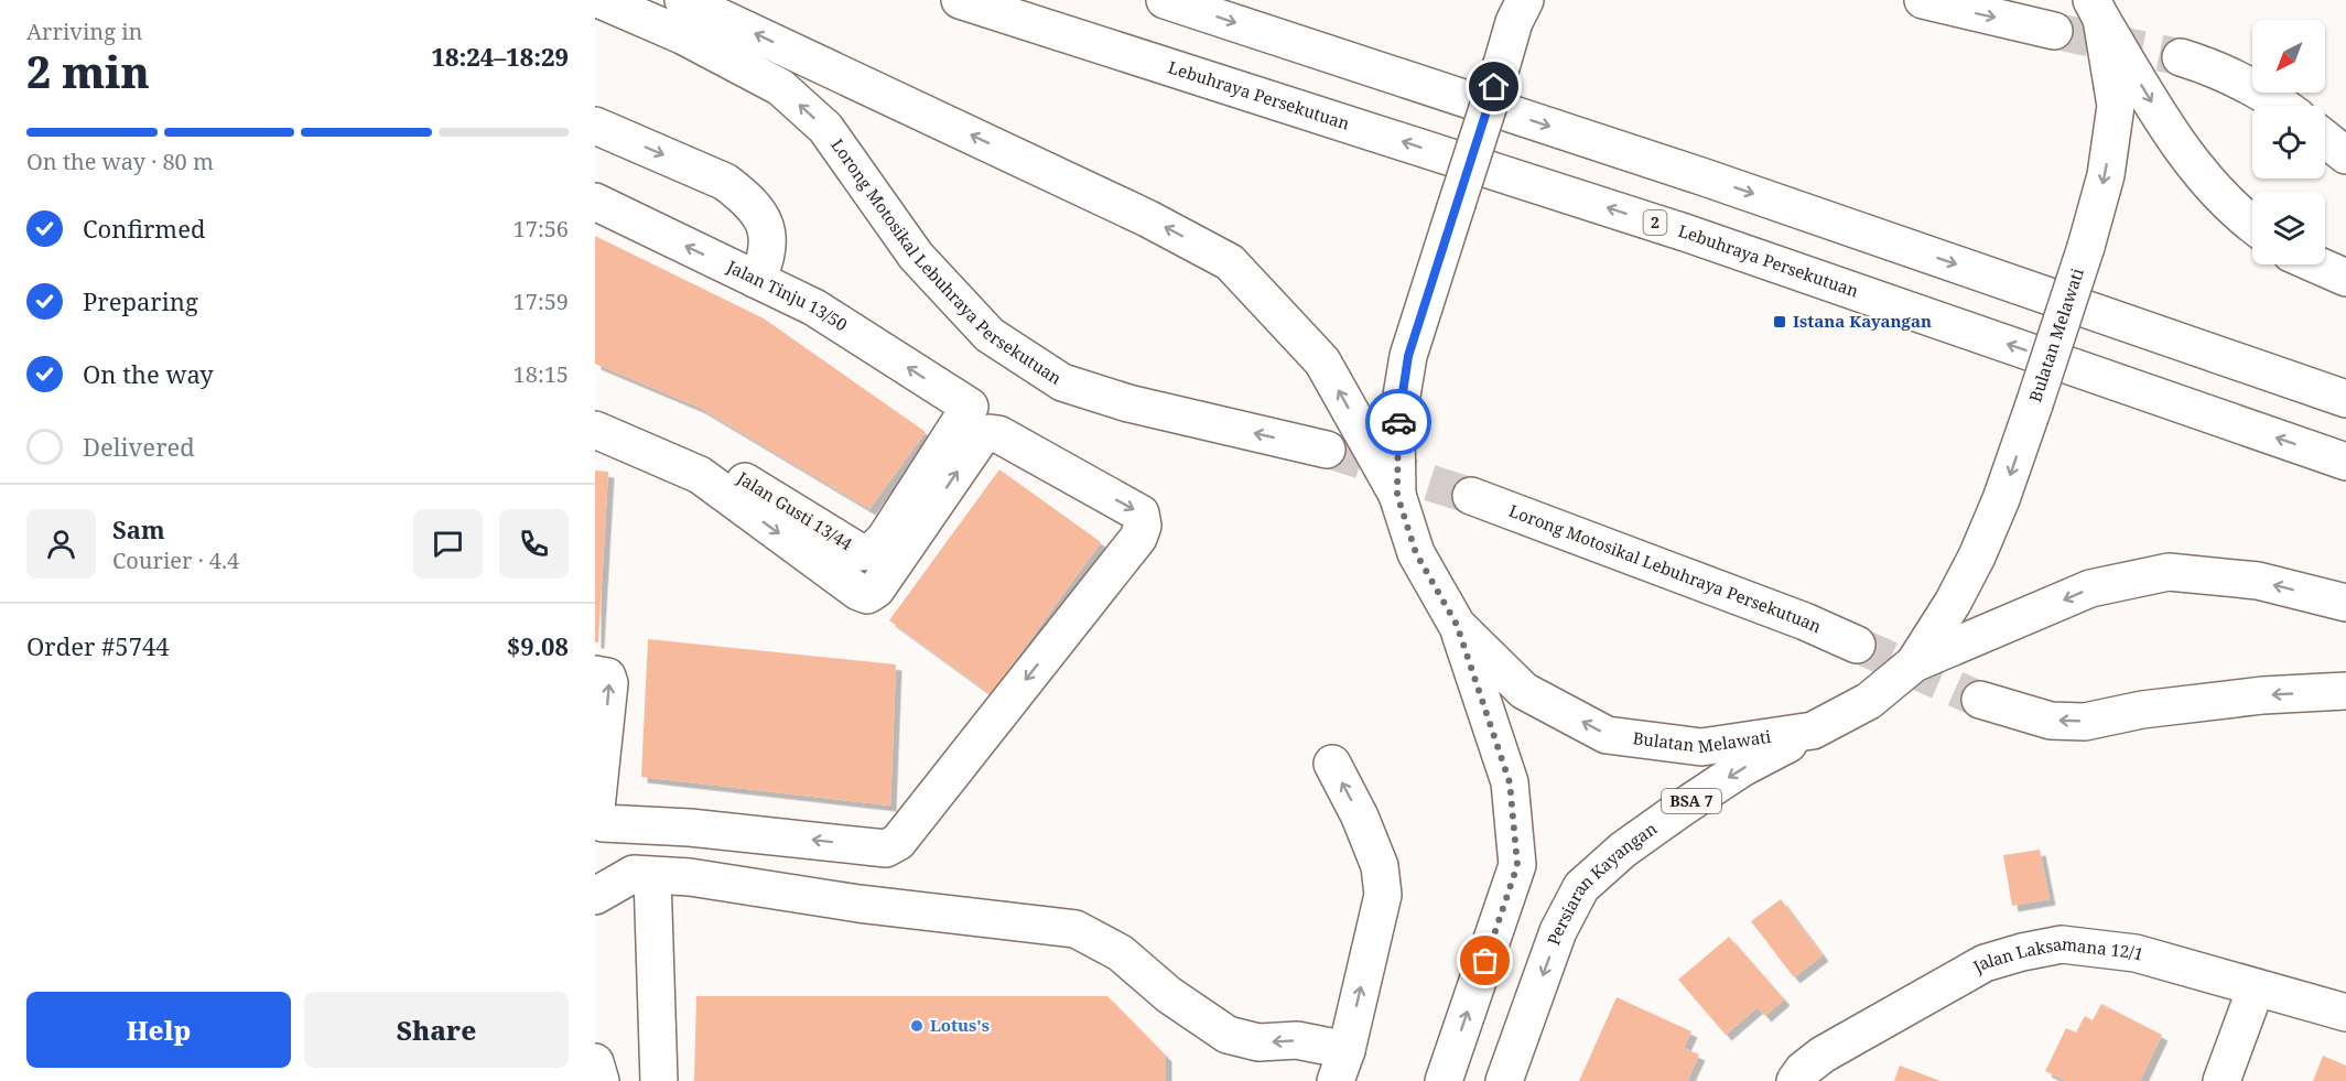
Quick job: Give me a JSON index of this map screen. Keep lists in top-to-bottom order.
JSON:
{
  "streets": {
    "main road": [
      "Lebuhraya Persekutuan",
      "2",
      "Lorong Motosikal Lebuhraya Persekutuan",
      "Jalan Tinju 13/50",
      "Bulatan Melawati",
      "Jalan Gusti 13/44",
      "BSA 7",
      "Persiaran Kayangan",
      "Jalan Laksamana 12/1"
    ]
  },
  "crossings": [
    ["Jalan Tinju 13/50", "Jalan Gusti 13/44"],
    ["Bulatan Melawati", "Persiaran Kayangan"]
  ],
  "one_way": ["Persiaran Kayangan"],
  "places": {
    "transit": ["Istana Kayangan"],
    "other": ["Lotus's"]
  },
  "north": "bottom left",
  "page": {
    "heading": ["2 min", "Arriving in", "18:24–18:29"],
    "panel": [
      "Sam",
      "Courier · 4.4",
      "Order #5744",
      "$9.08"
    ],
    "bar": "On the way · 80 m",
    "list": [
      ["Confirmed", "17:56"],
      ["Preparing", "17:59"],
      ["On the way", "18:15"],
      "Delivered"
    ],
    "buttons": ["Help", "Share"]
  }
}
